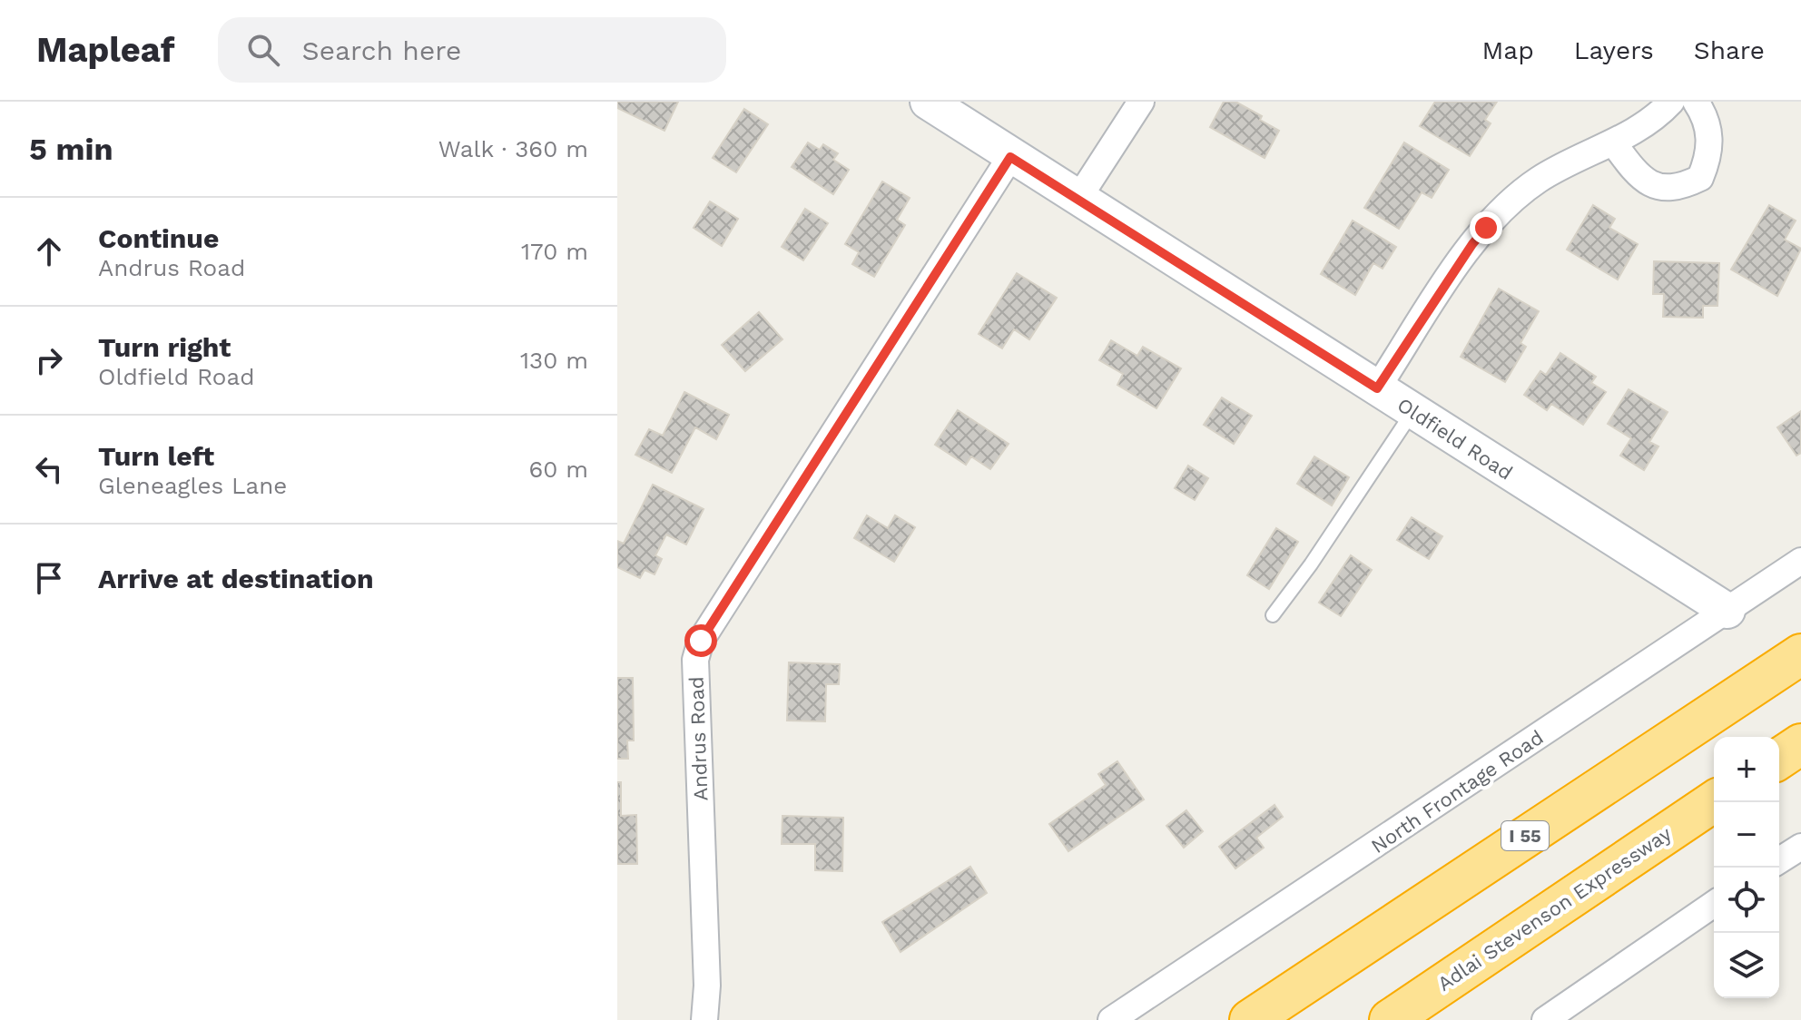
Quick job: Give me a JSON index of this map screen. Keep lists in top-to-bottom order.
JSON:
{
  "streets": {
    "highway": ["I 55", "Adlai Stevenson Expressway"],
    "street": ["Oldfield Road", "Andrus Road", "North Frontage Road"]
  },
  "crossings": [
    ["Oldfield Road", "Andrus Road"],
    ["Oldfield Road", "North Frontage Road"]
  ],
  "page": {
    "header": "Mapleaf",
    "search": "Search here",
    "nav": ["Map", "Layers", "Share"],
    "heading": ["5 min", "Walk · 360 m"],
    "list": [
      ["Continue", "Andrus Road", "170 m"],
      ["Turn right", "Oldfield Road", "130 m"],
      ["Turn left", "Gleneagles Lane", "60 m"],
      "Arrive at destination"
    ],
    "map_buttons": ["+", "−"]
  }
}
